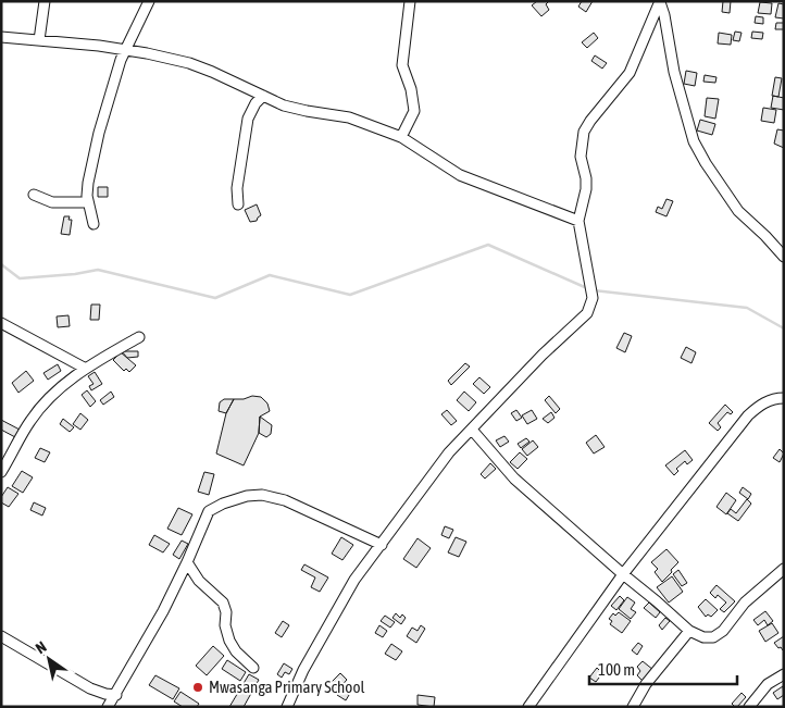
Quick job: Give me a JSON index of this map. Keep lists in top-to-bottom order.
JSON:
{
  "places": ["Mwasanga Primary School"],
  "scale_bar": "100 m",
  "north": "top left"
}
